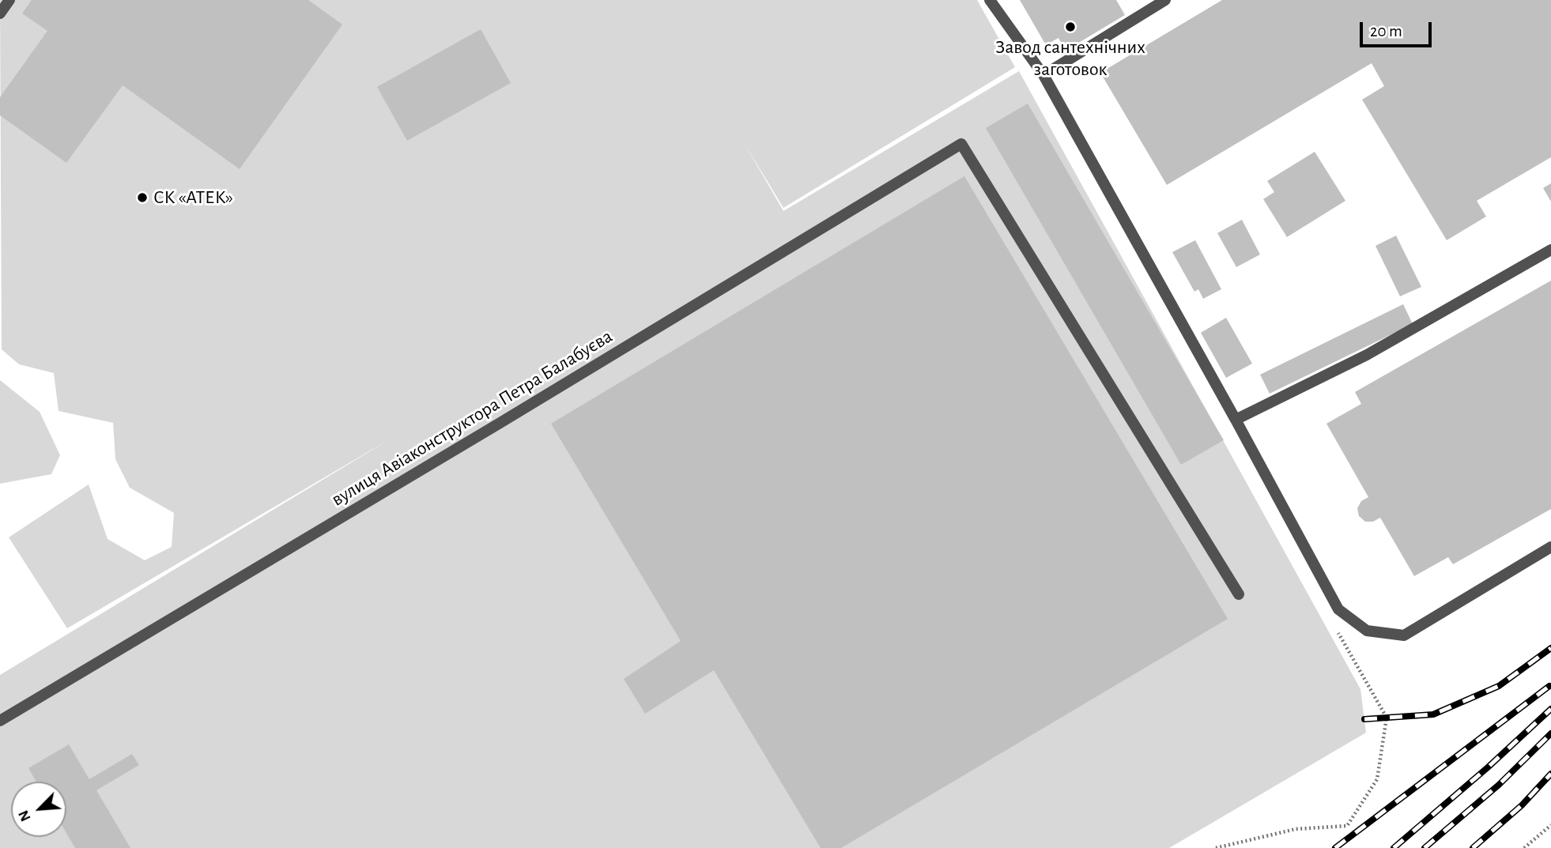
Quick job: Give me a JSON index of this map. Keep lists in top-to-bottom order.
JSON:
{
  "streets": {
    "lane": ["вулиця Авіаконструктора Петра Балабуєва"]
  },
  "places": ["Завод сантехнічних заготовок", "СК «АТЕК»"],
  "scale_bar": "20 m",
  "north": "bottom left"
}
